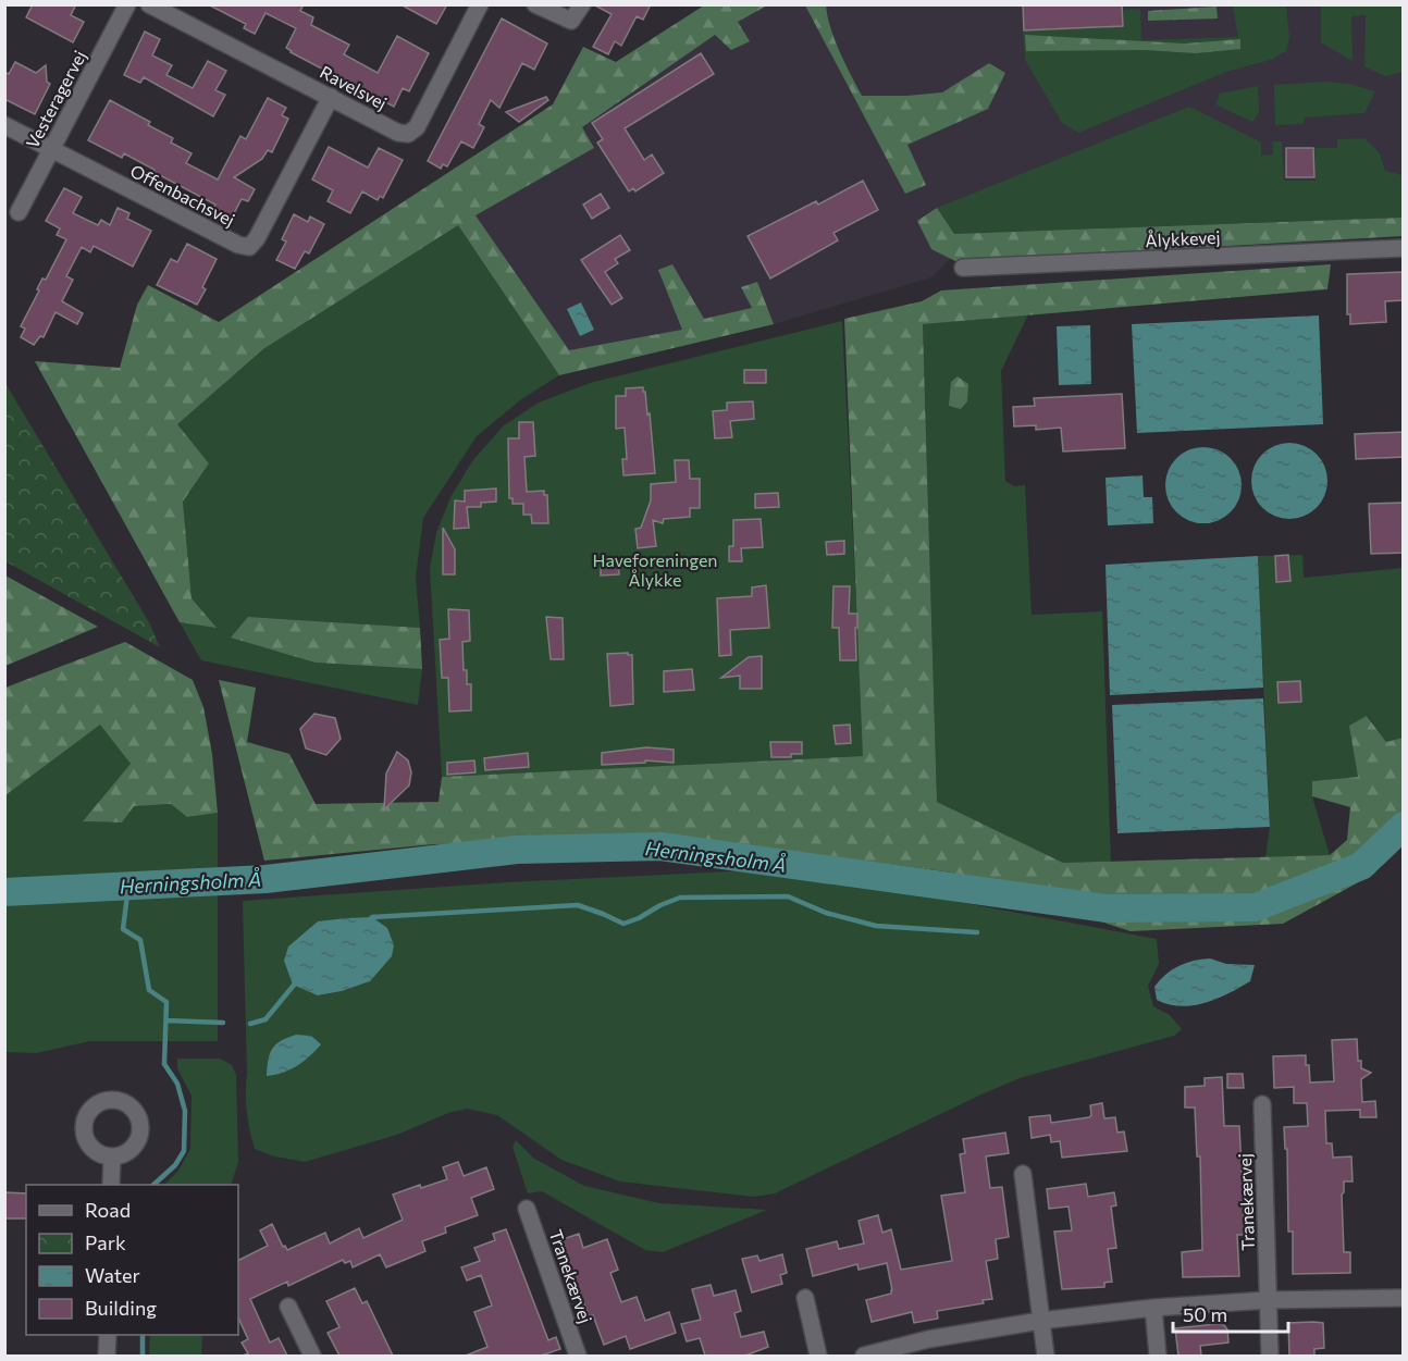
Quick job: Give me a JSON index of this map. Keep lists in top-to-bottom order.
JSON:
{
  "streets": {
    "street": [
      "Ravelsvej",
      "Vesteragervej",
      "Offenbachsvej",
      "Ålykkevej",
      "Tranekærvej"
    ]
  },
  "crossings": [
    ["Ravelsvej", "Offenbachsvej"],
    ["Vesteragervej", "Offenbachsvej"]
  ],
  "water": ["Herningsholm Å"],
  "parks": ["Haveforeningen Ålykke"],
  "legend": [
    "Road",
    "Park",
    "Water",
    "Building"
  ],
  "scale_bar": "50 m"
}
